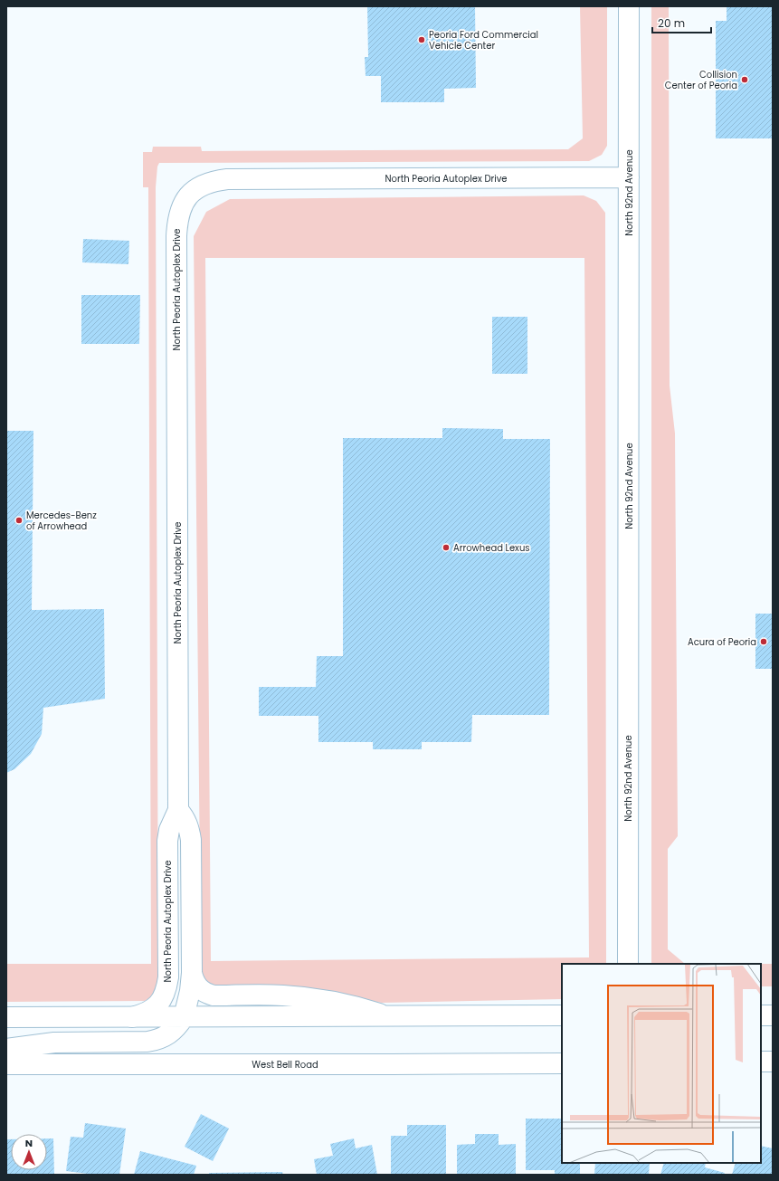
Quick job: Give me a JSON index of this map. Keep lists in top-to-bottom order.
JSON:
{
  "streets": {
    "street": ["North Peoria Autoplex Drive", "North 92nd Avenue", "West Bell Road"]
  },
  "crossings": [
    ["North Peoria Autoplex Drive", "North 92nd Avenue"]
  ],
  "places": [
    "Peoria Ford Commercial Vehicle Center",
    "Collision Center of Peoria",
    "Mercedes-Benz of Arrowhead",
    "Arrowhead Lexus",
    "Acura of Peoria"
  ],
  "scale_bar": "20 m",
  "north": "top"
}
